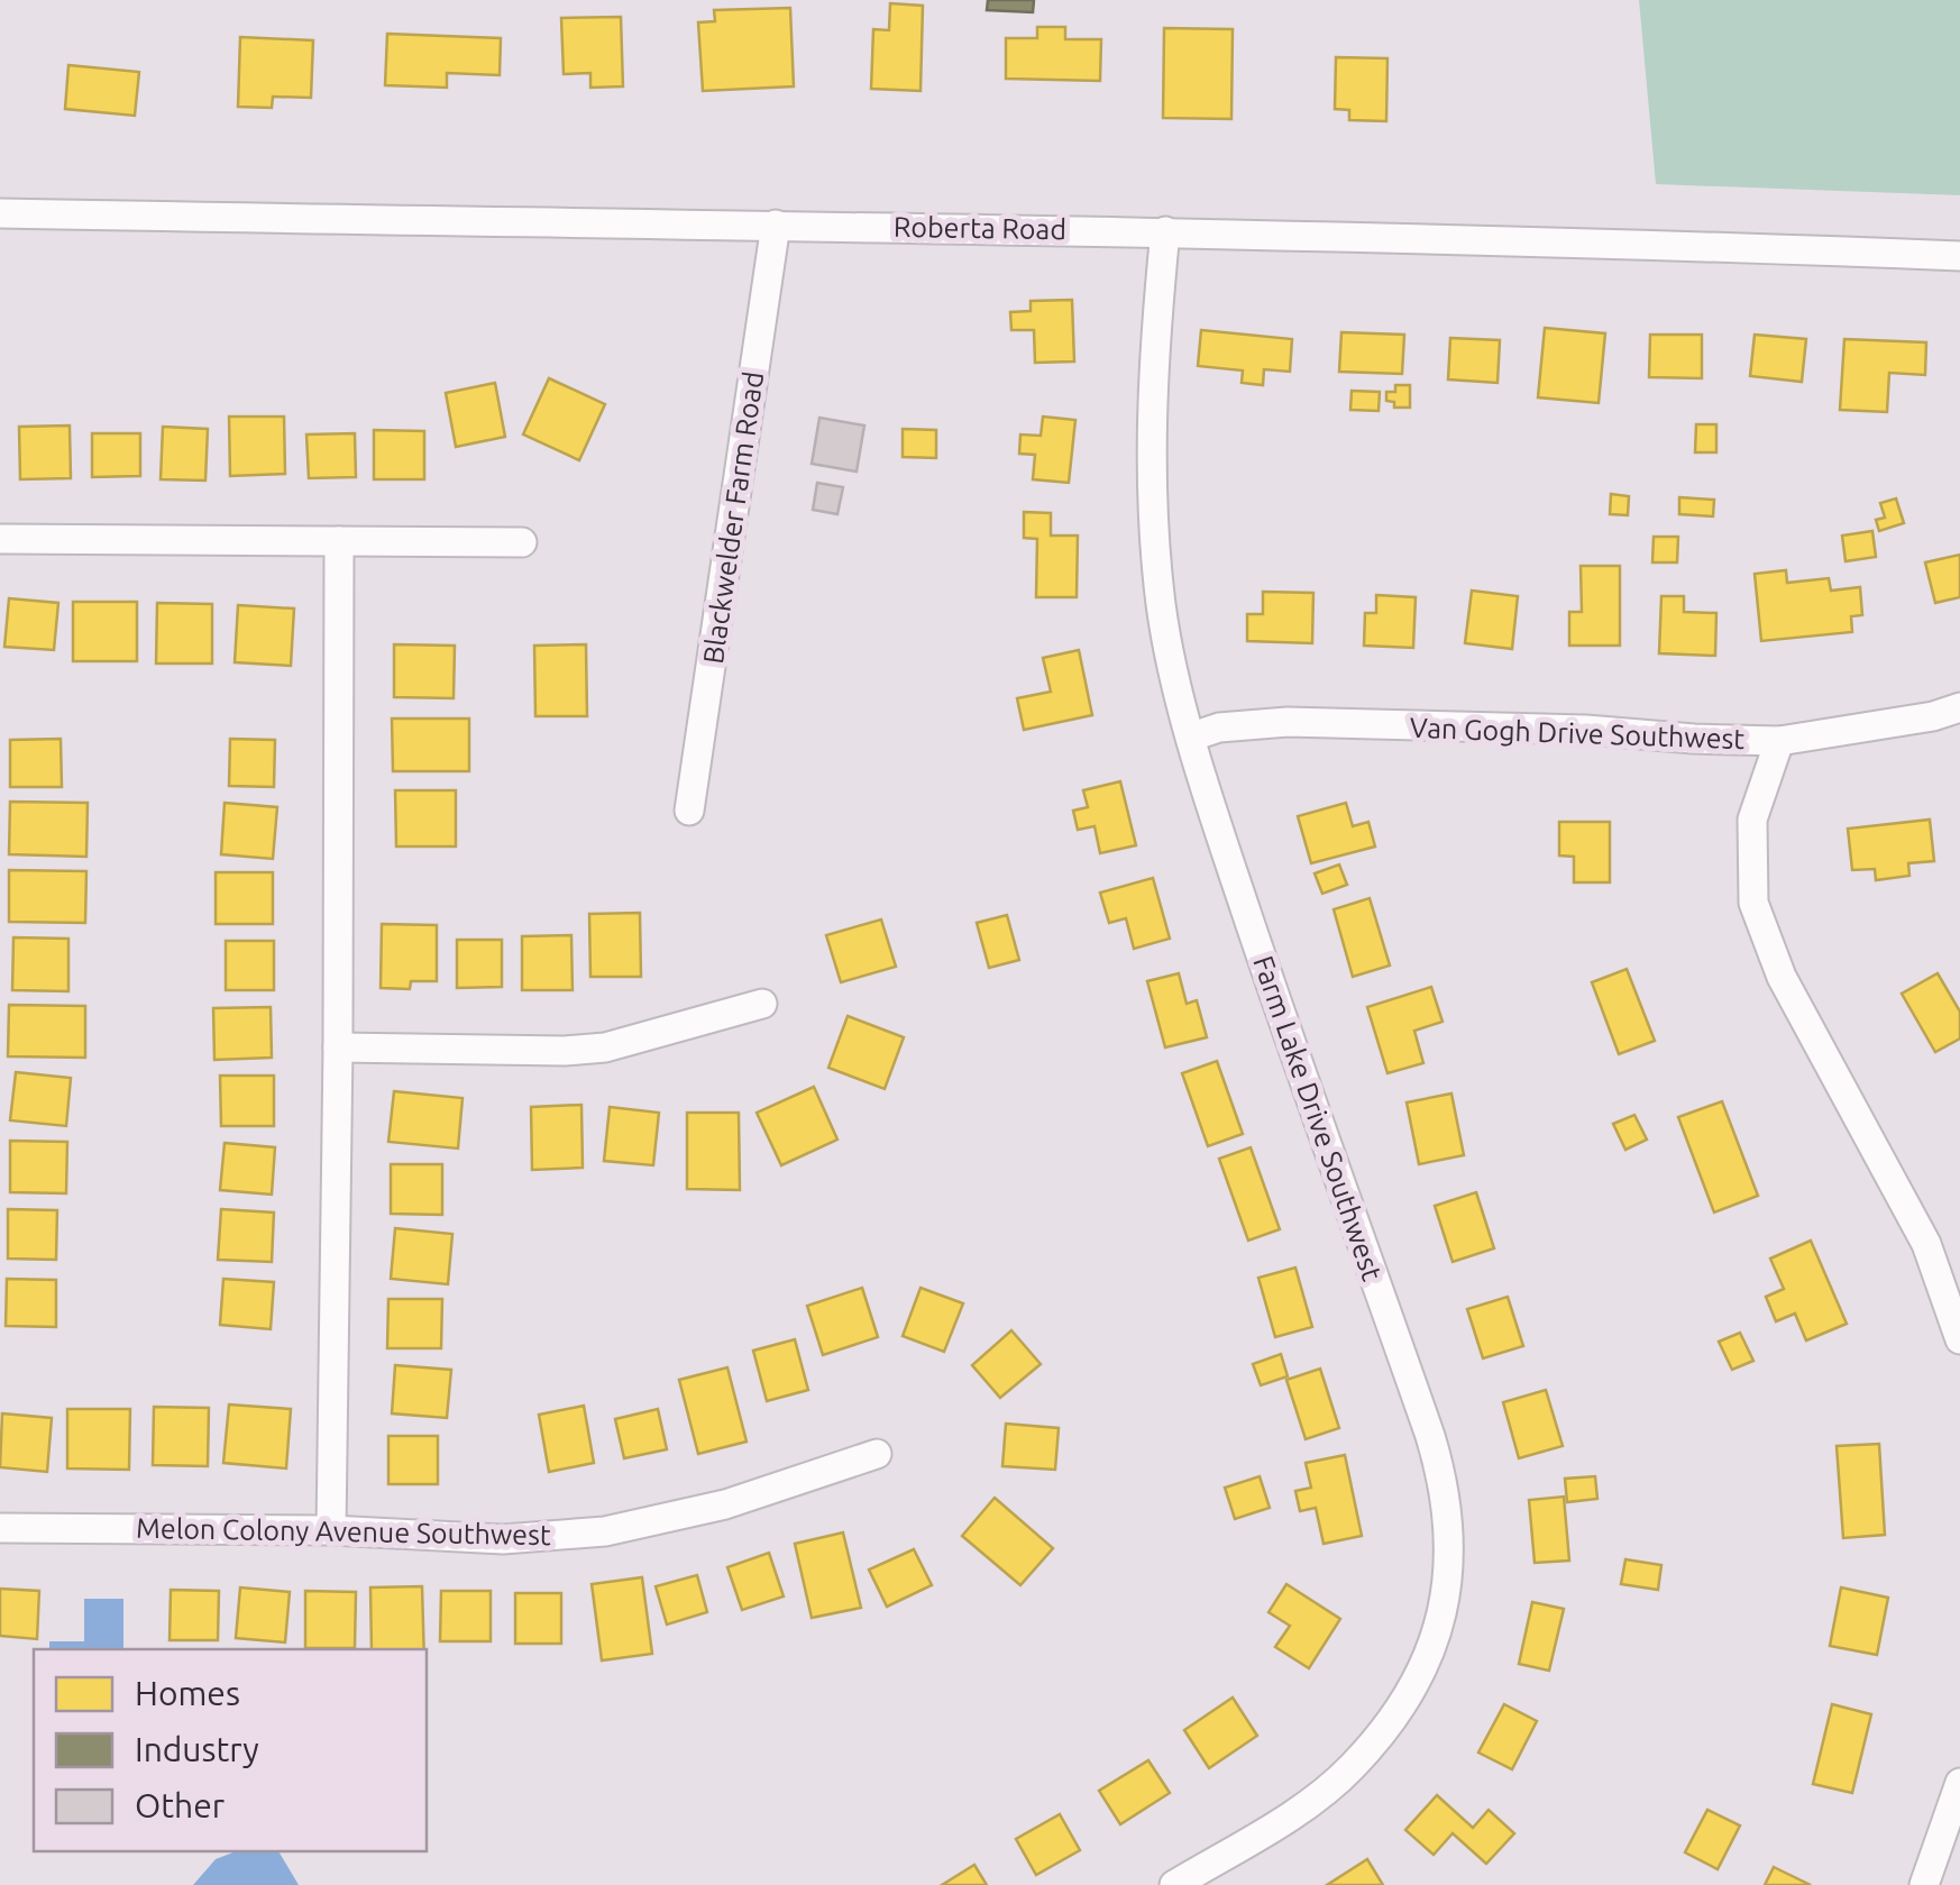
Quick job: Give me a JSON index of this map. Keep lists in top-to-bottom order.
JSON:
{
  "streets": {
    "street": [
      "Roberta Road",
      "Blackwelder Farm Road",
      "Van Gogh Drive Southwest",
      "Farm Lake Drive Southwest",
      "Melon Colony Avenue Southwest"
    ]
  },
  "crossings": [
    ["Roberta Road", "Blackwelder Farm Road"],
    ["Roberta Road", "Farm Lake Drive Southwest"],
    ["Van Gogh Drive Southwest", "Farm Lake Drive Southwest"]
  ],
  "legend": ["Homes", "Industry", "Other"]
}
